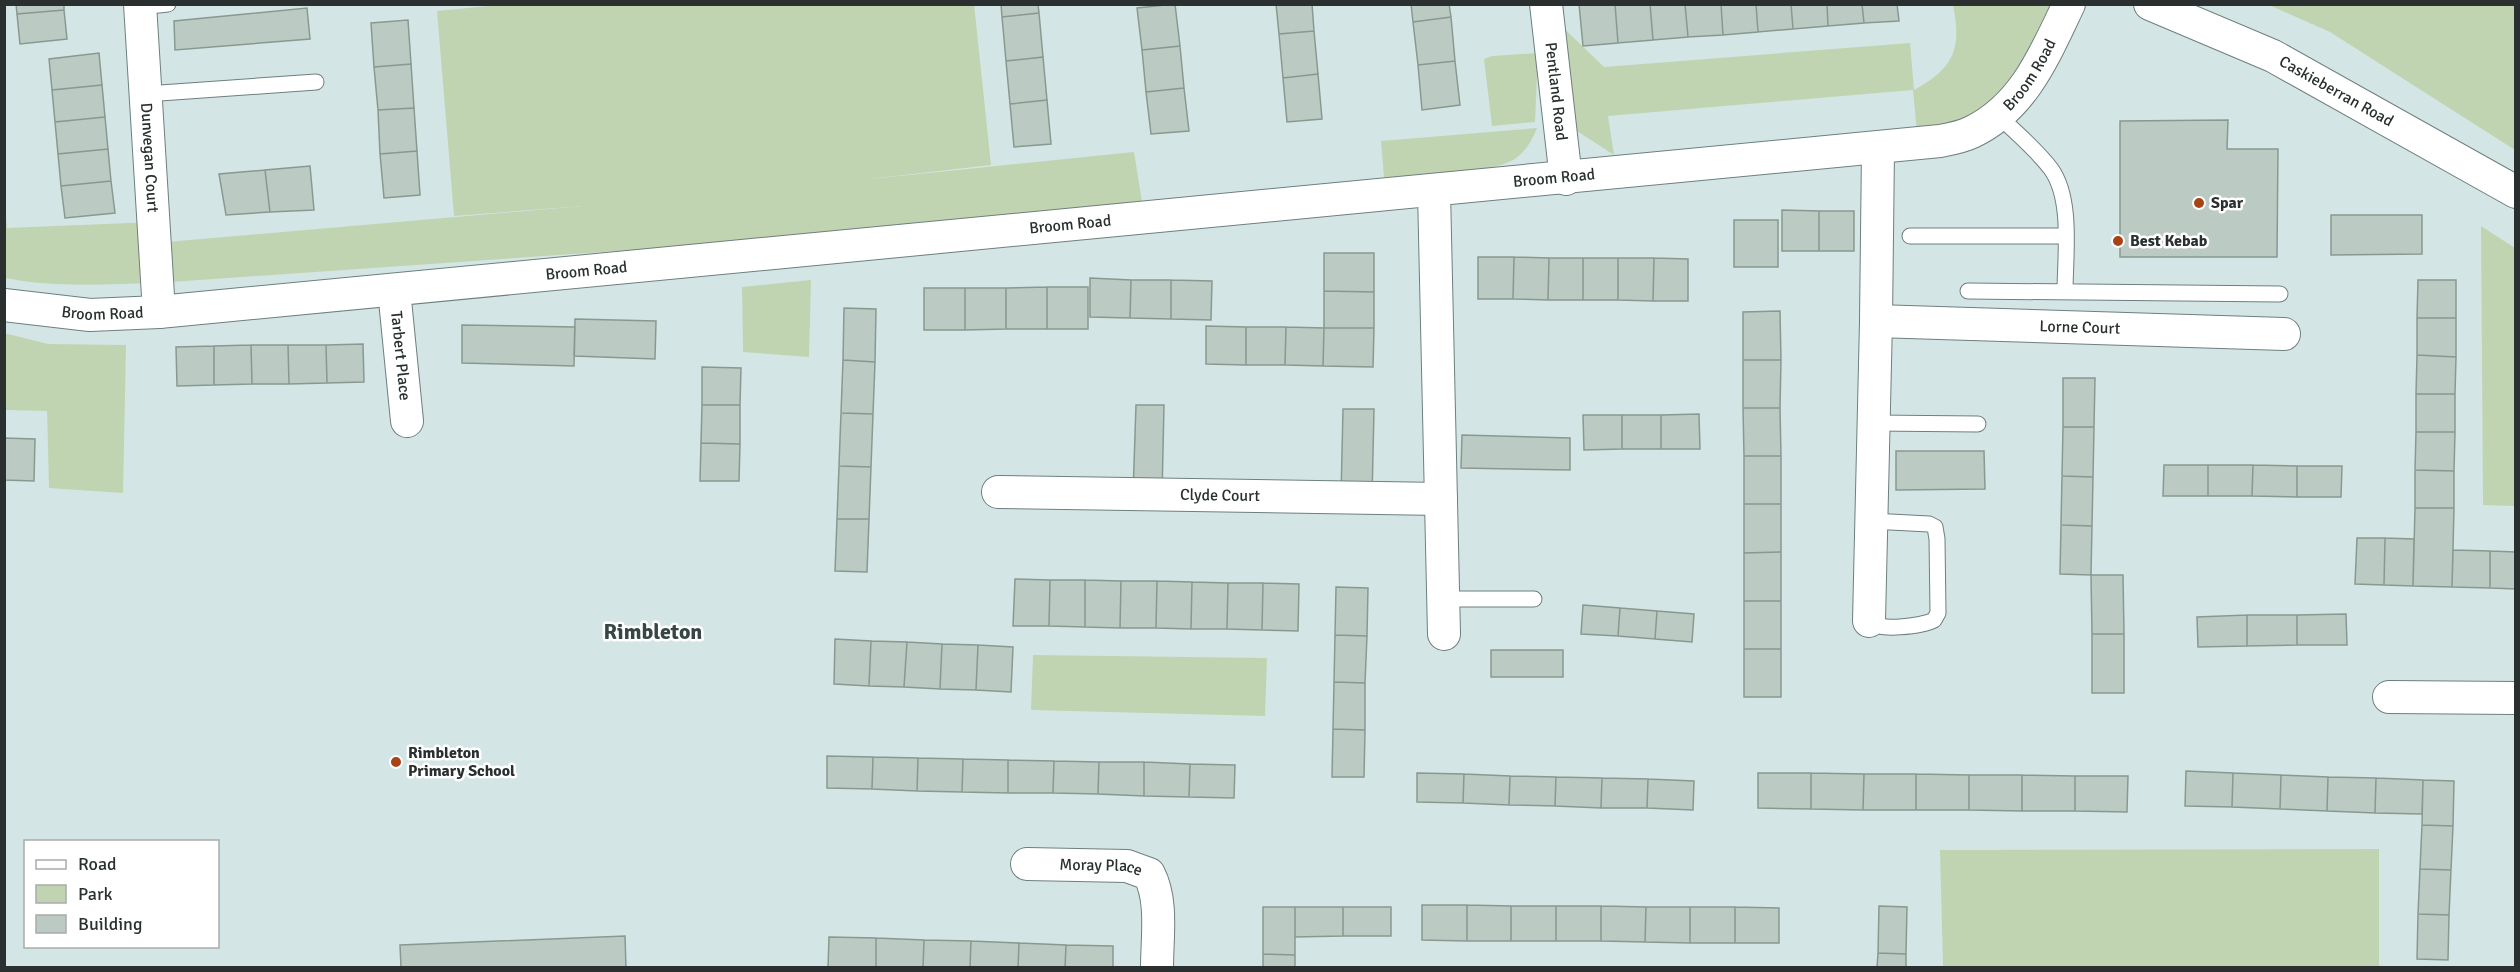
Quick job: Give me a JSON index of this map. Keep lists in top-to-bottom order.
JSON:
{
  "streets": {
    "street": [
      "Broom Road",
      "Pentland Road",
      "Caskieberran Road",
      "Dunvegan Court",
      "Lorne Court",
      "Tarbert Place",
      "Clyde Court",
      "Moray Place"
    ]
  },
  "crossings": [
    ["Broom Road", "Pentland Road"],
    ["Broom Road", "Dunvegan Court"],
    ["Broom Road", "Tarbert Place"]
  ],
  "districts": ["Rimbleton"],
  "places": ["Spar", "Best Kebab", "Rimbleton Primary School"],
  "legend": ["Road", "Park", "Building"]
}
